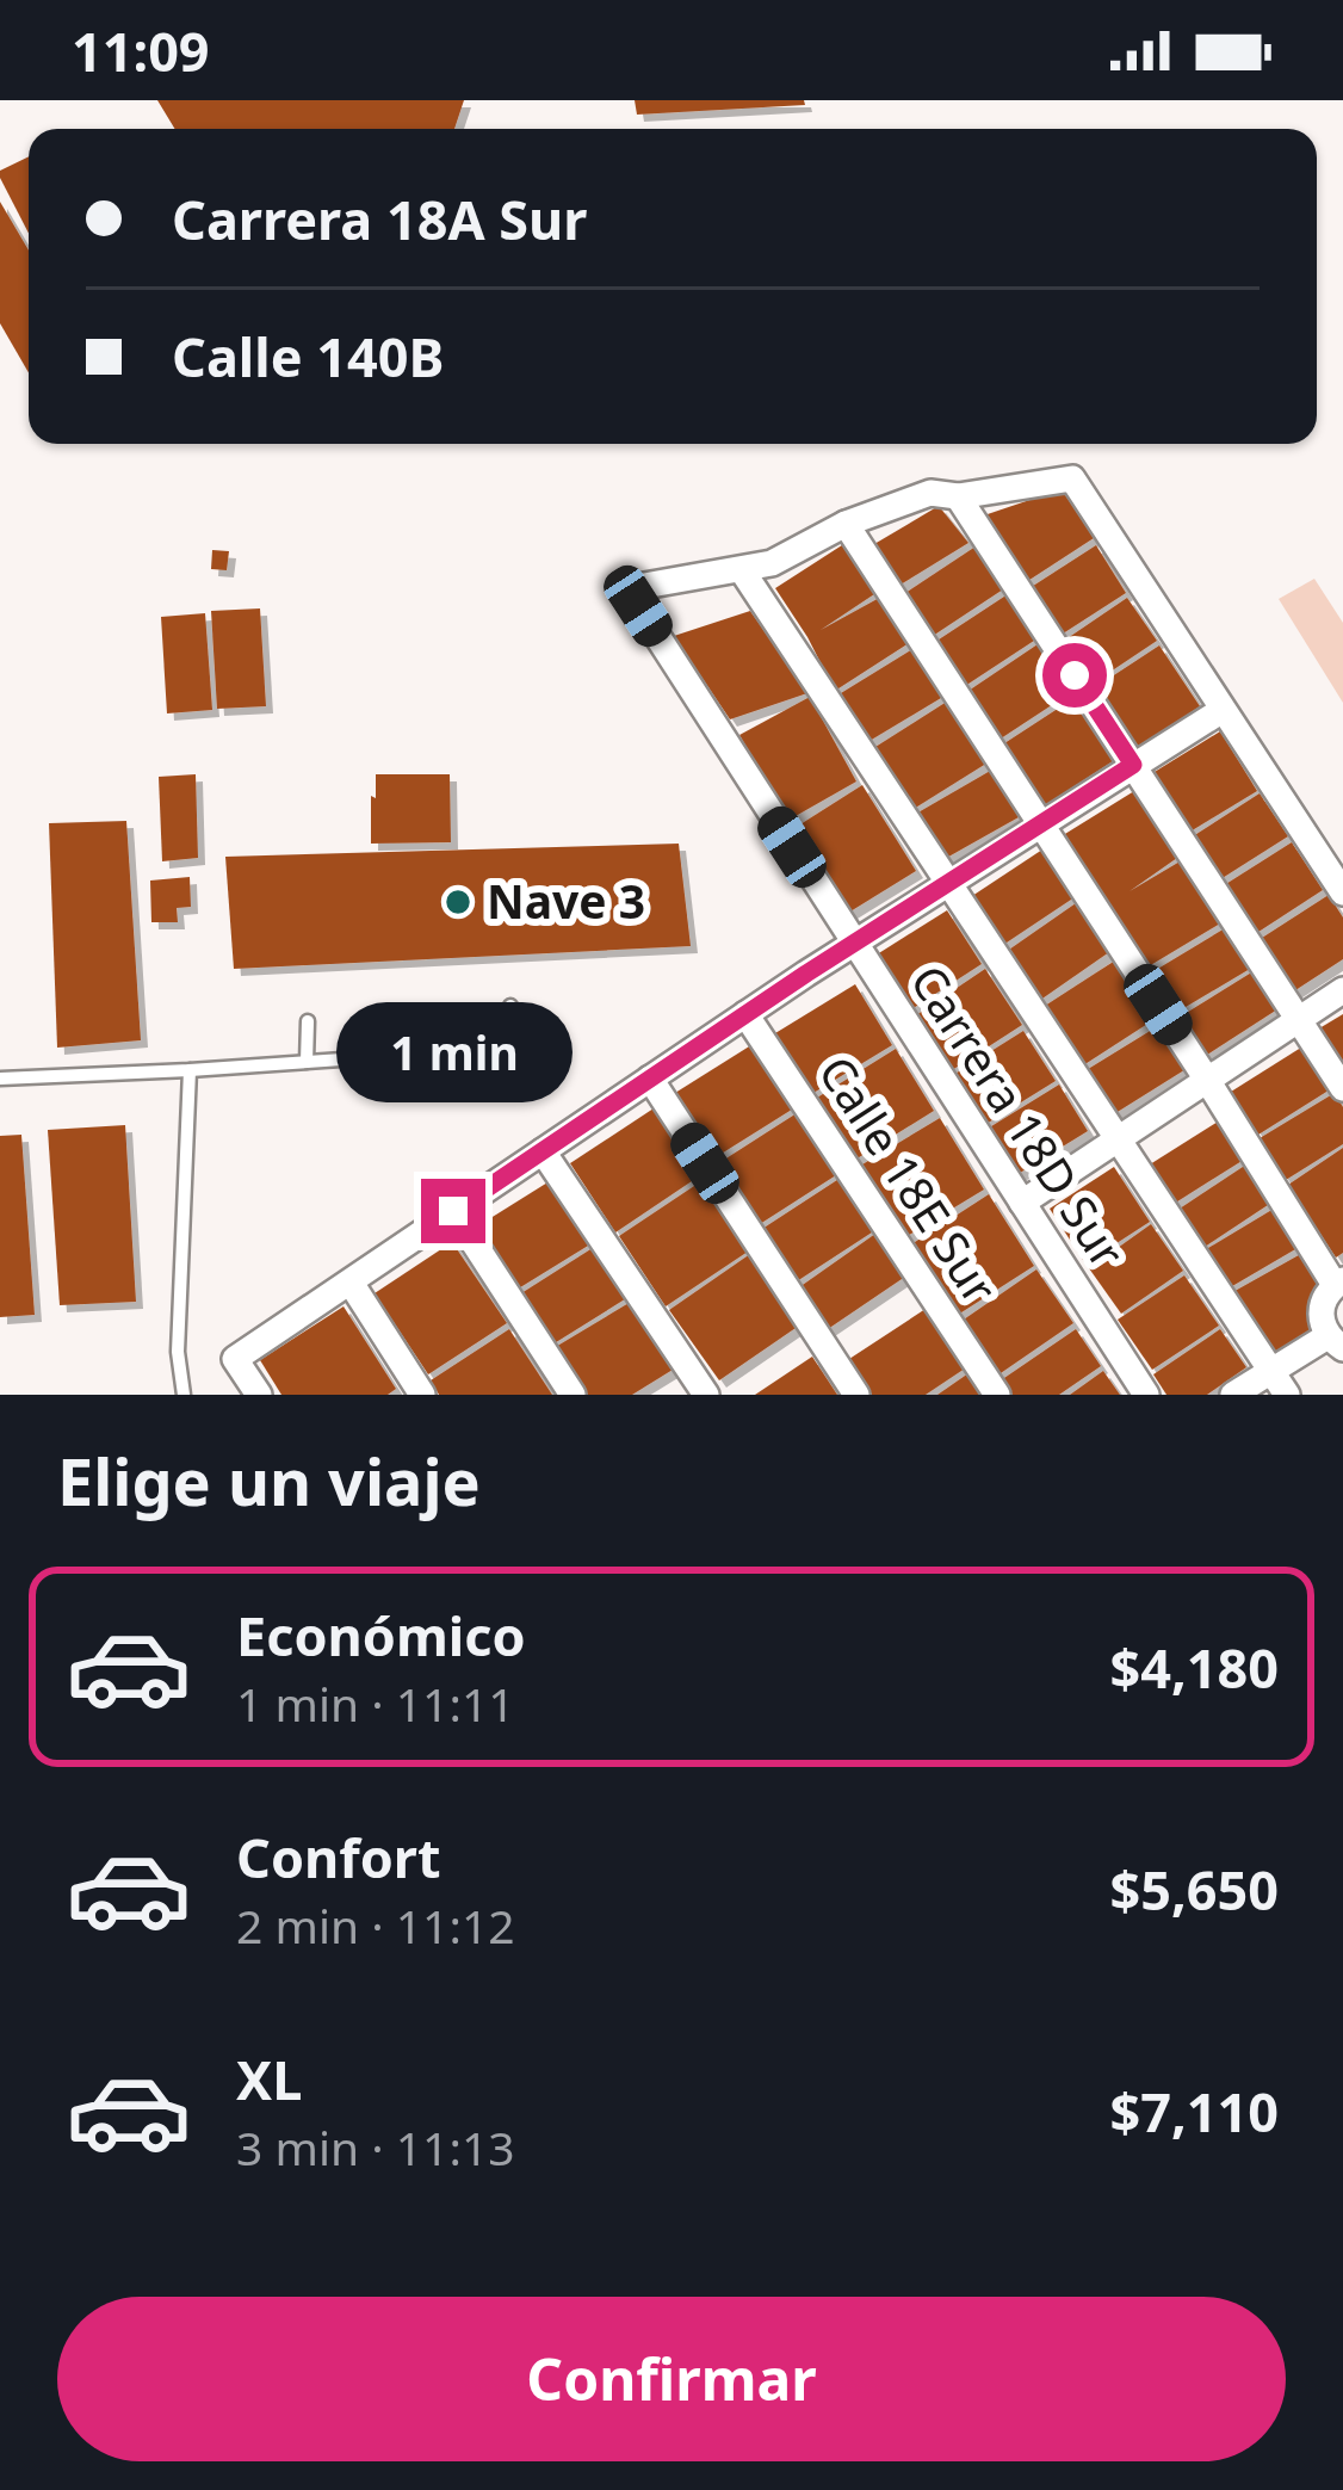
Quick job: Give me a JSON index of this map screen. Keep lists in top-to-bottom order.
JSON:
{
  "streets": {
    "street": ["Carrera 18D Sur", "Calle 18E Sur"]
  },
  "places": ["Nave 3"],
  "page": {
    "status": "11:09",
    "banner": ["Carrera 18A Sur", "Calle 140B"],
    "bubble": "1 min",
    "heading": "Elige un viaje",
    "list": [
      {
        "name": "Económico",
        "note": "1 min · 11:11",
        "value": "$4,180"
      },
      {
        "name": "Confort",
        "note": "2 min · 11:12",
        "value": "$5,650"
      },
      {
        "name": "XL",
        "note": "3 min · 11:13",
        "value": "$7,110"
      }
    ],
    "buttons": "Confirmar"
  }
}
